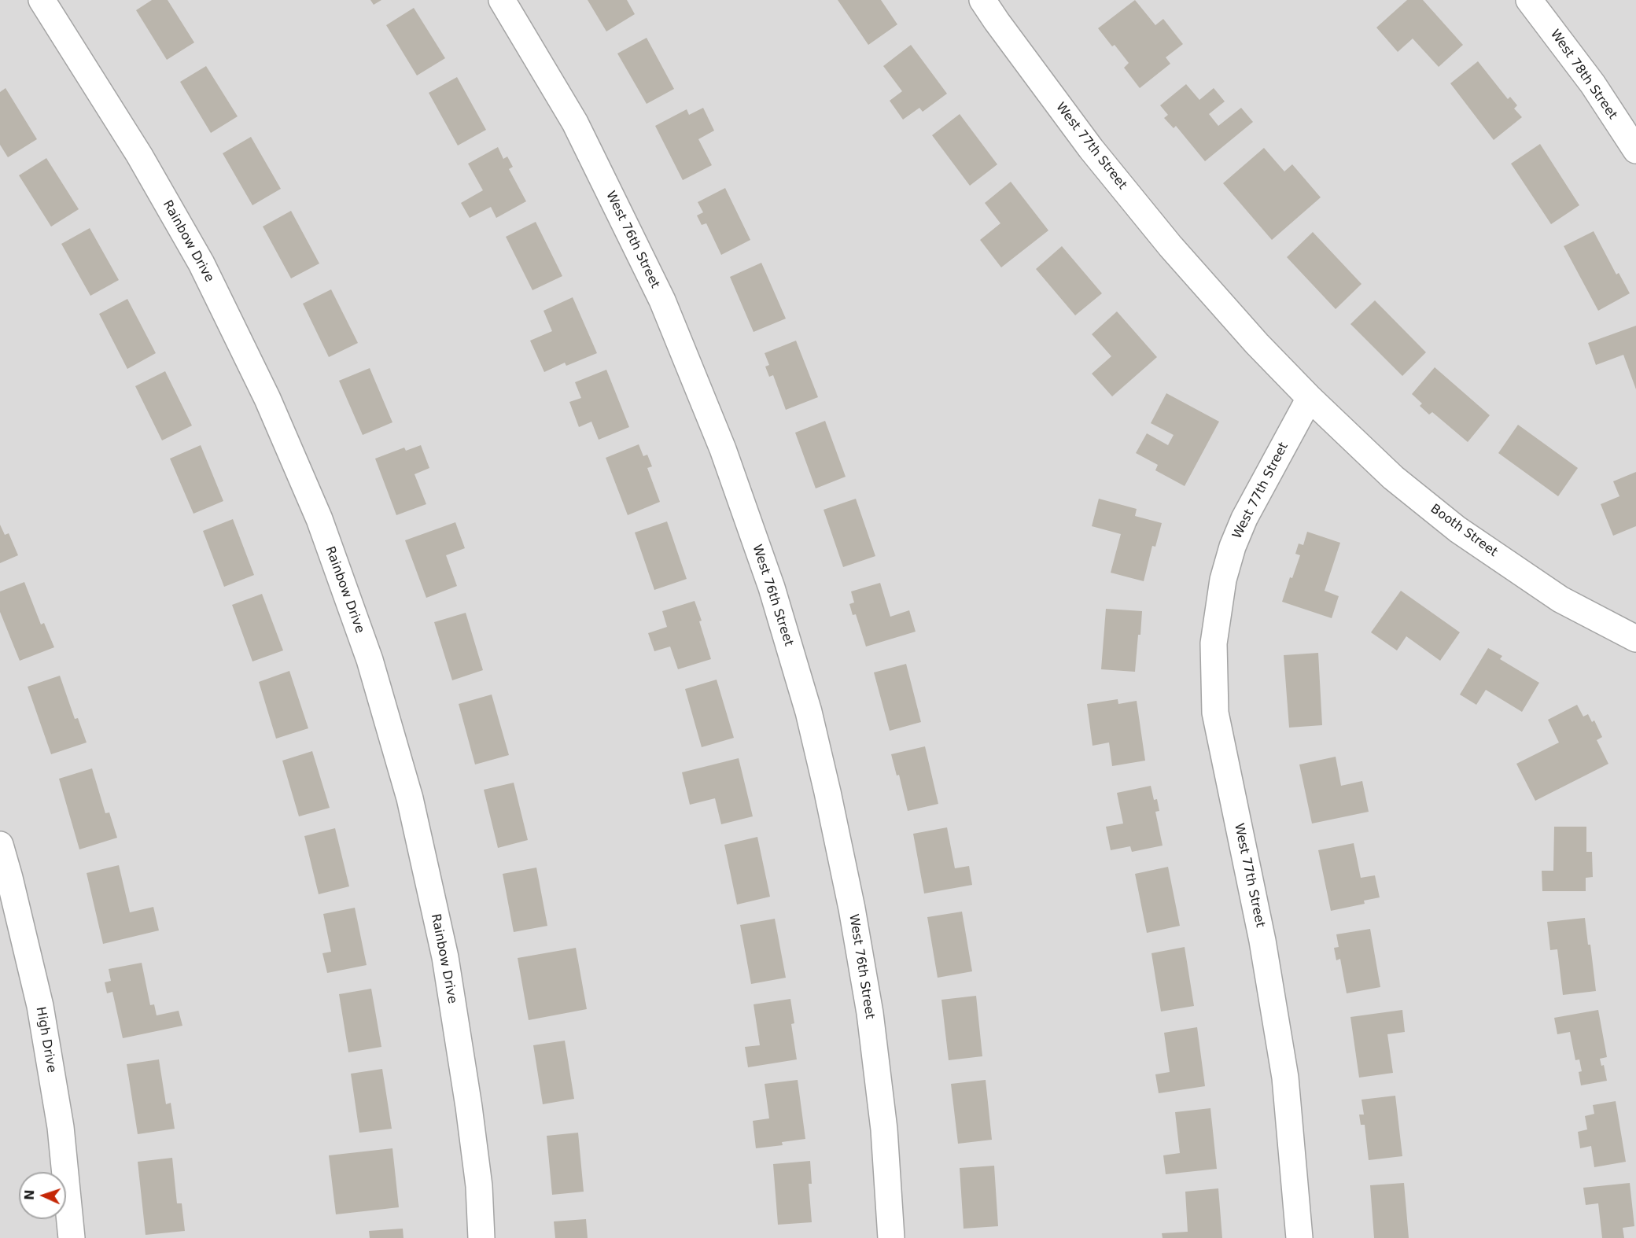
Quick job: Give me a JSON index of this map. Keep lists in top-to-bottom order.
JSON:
{
  "streets": {
    "street": [
      "West 78th Street",
      "West 77th Street",
      "West 76th Street",
      "Rainbow Drive",
      "Booth Street",
      "High Drive"
    ]
  },
  "crossings": [
    ["West 77th Street", "Booth Street"]
  ],
  "north": "left"
}
